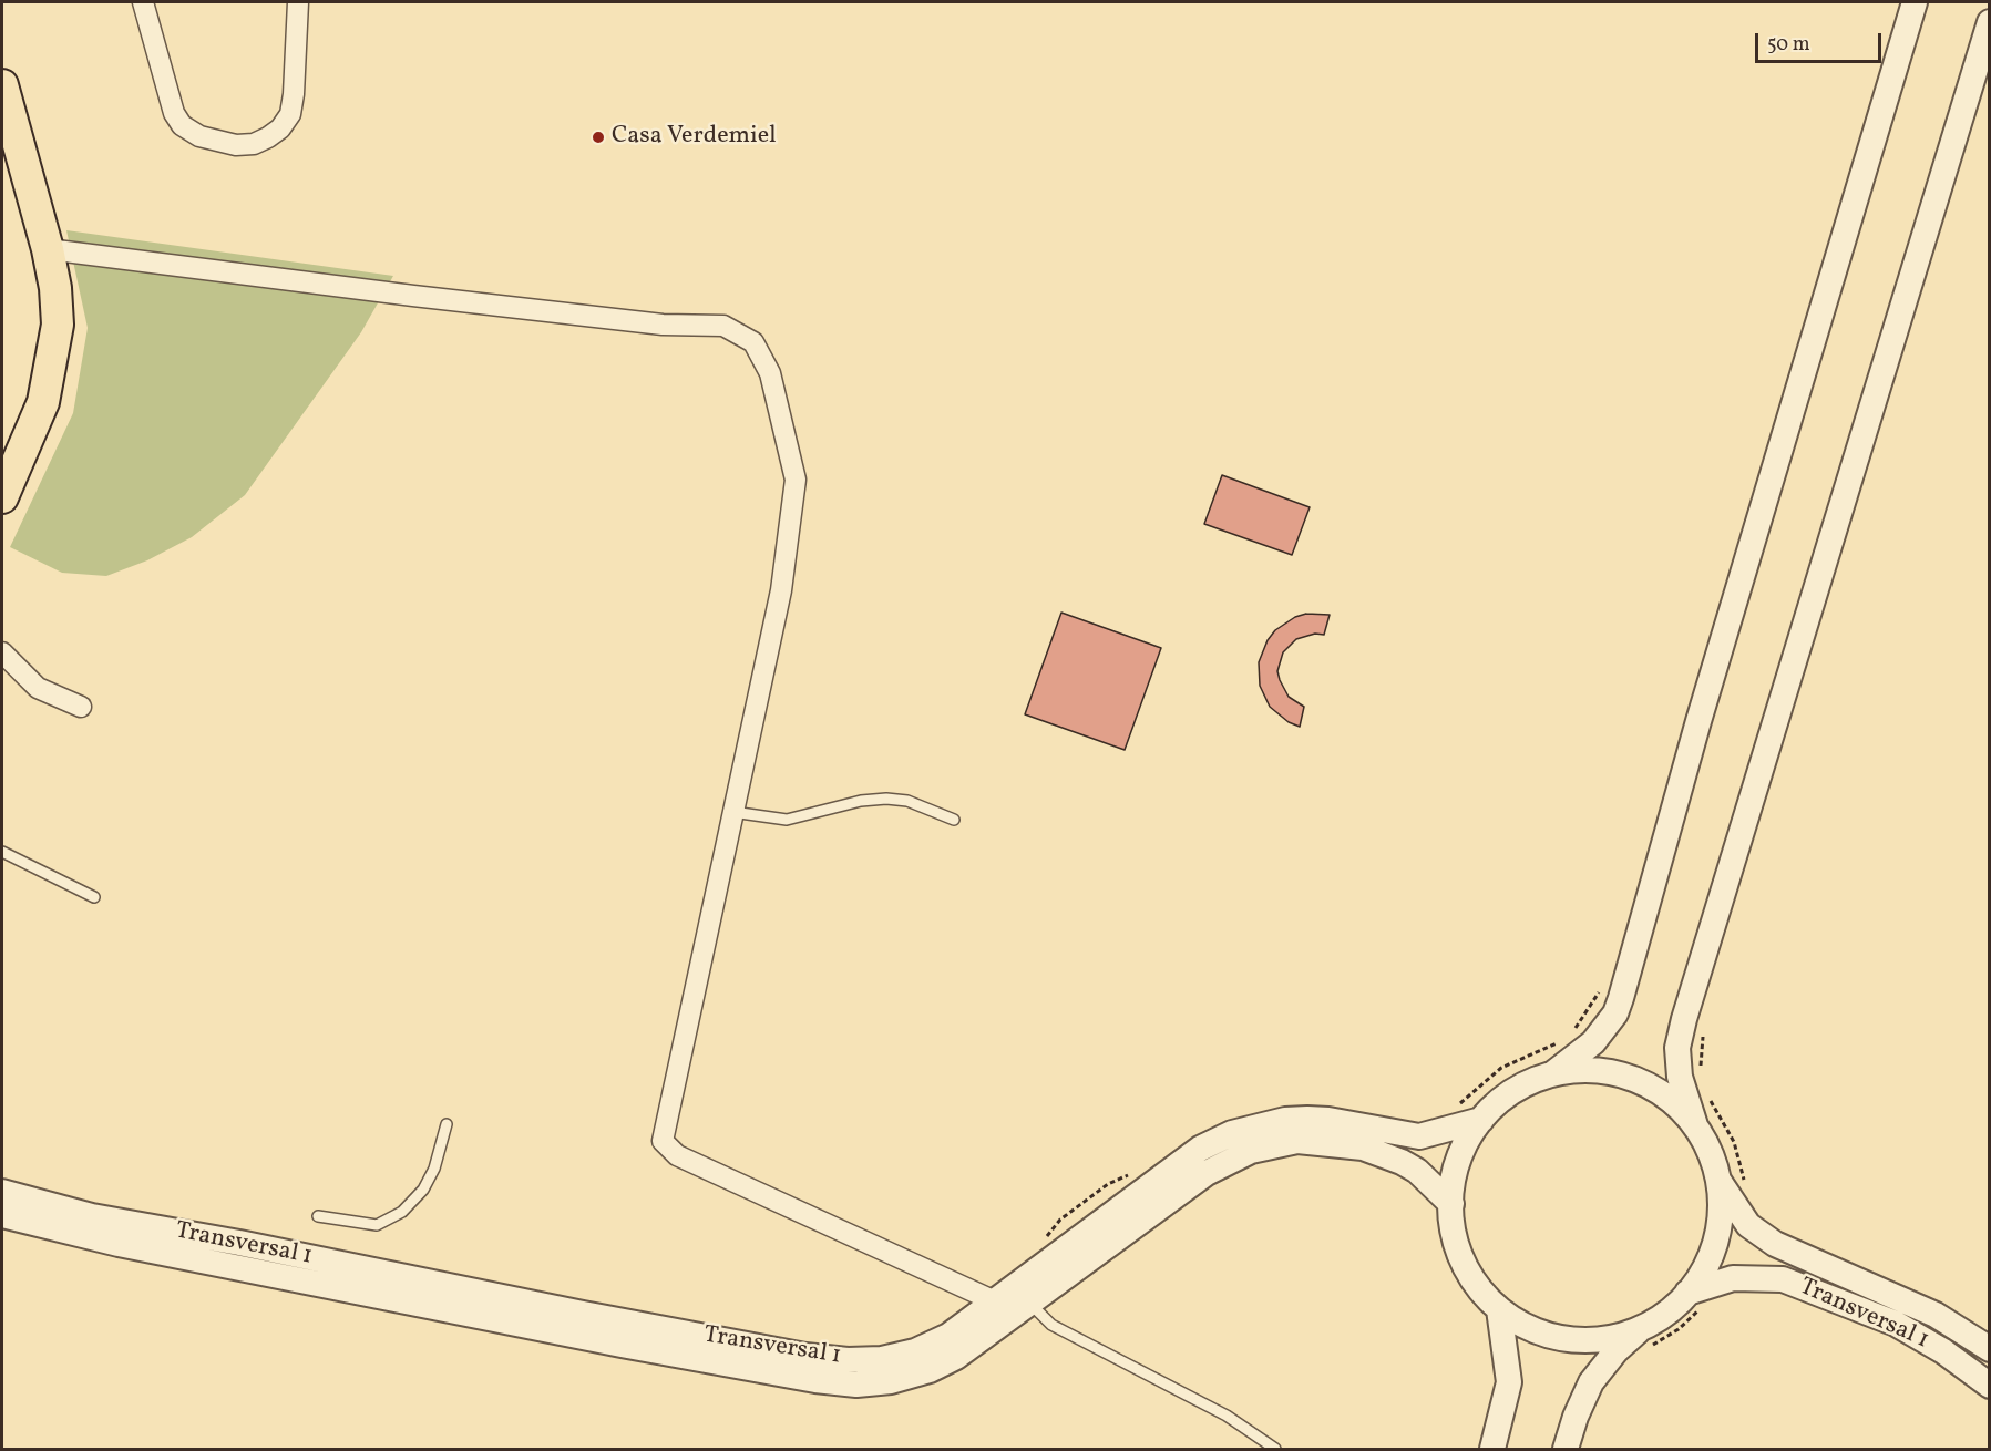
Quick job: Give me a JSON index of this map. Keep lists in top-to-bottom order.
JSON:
{
  "streets": {
    "street": ["Transversal 1"]
  },
  "places": ["Casa Verdemiel"],
  "scale_bar": "50 m"
}
